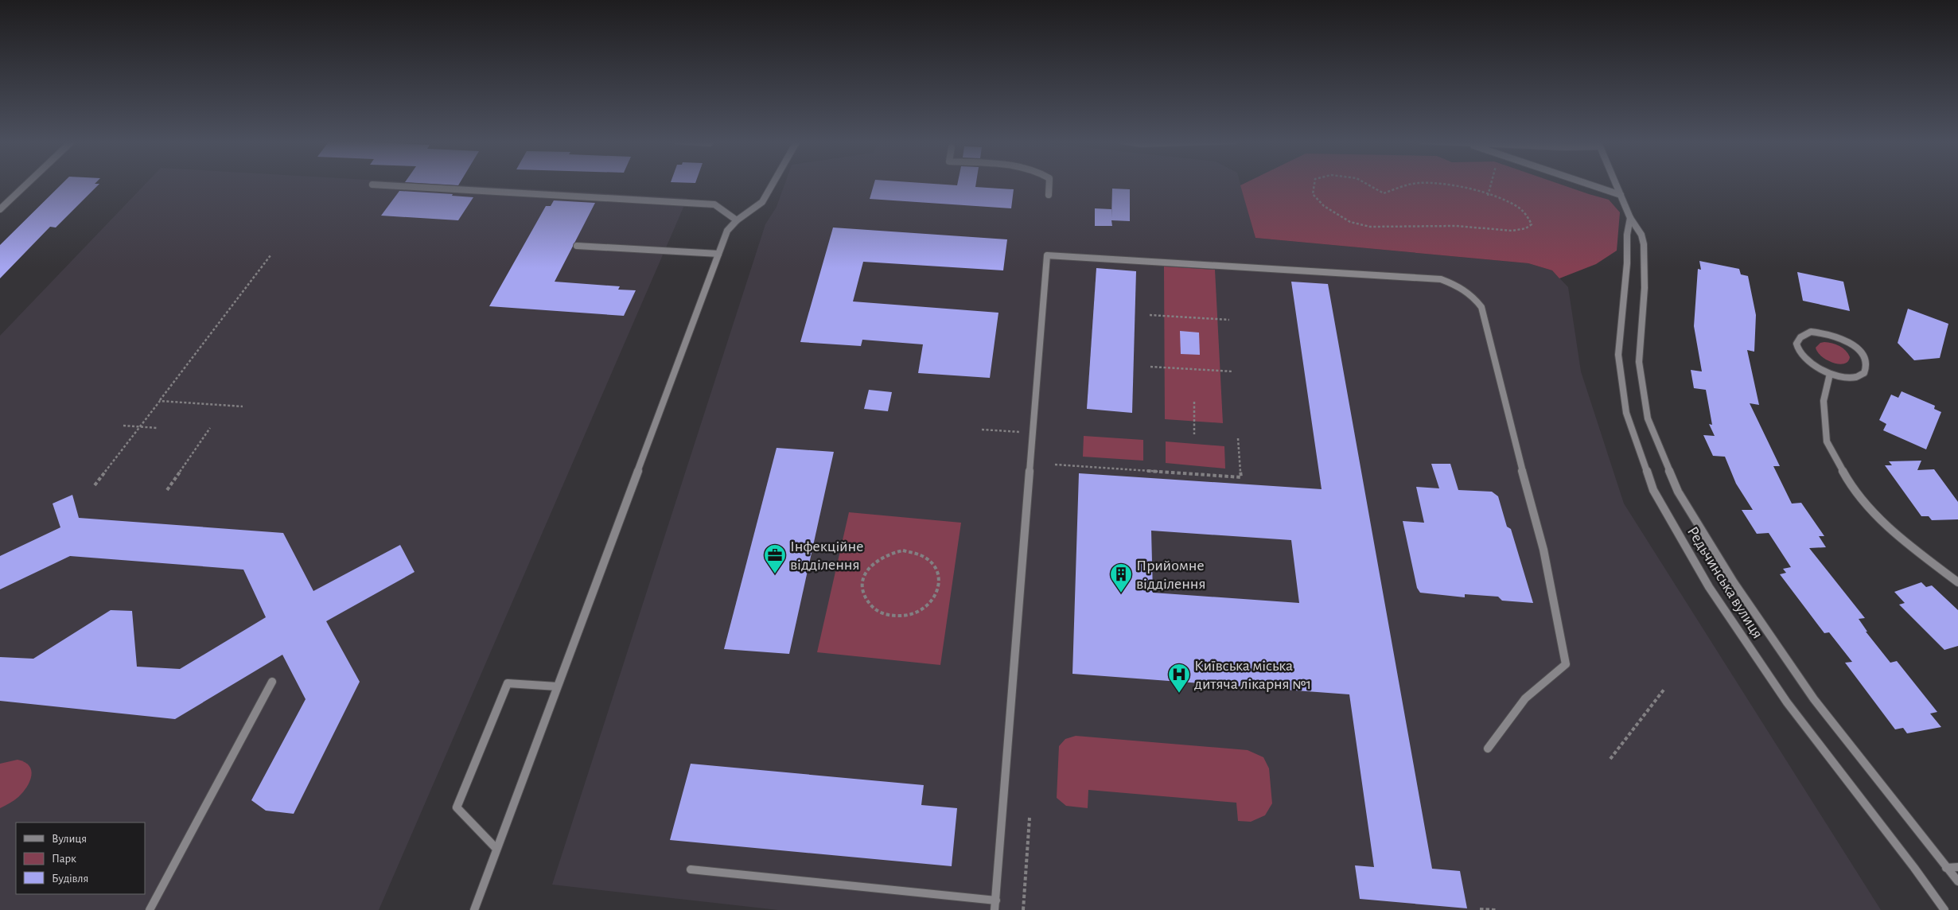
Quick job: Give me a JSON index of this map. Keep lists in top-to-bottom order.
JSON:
{
  "streets": {
    "street": ["Редьчинська вулиця"]
  },
  "places": {
    "office": ["Інфекційне відділення"],
    "building": ["Прийомне відділення"],
    "hospital": ["Київська міська дитяча лікарня №1"]
  },
  "legend": ["Вулиця", "Парк", "Будівля"]
}
